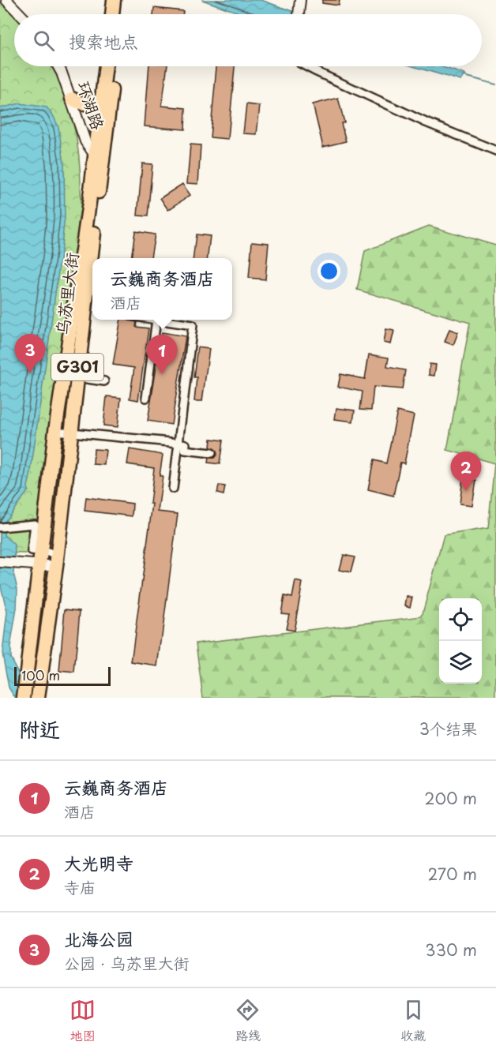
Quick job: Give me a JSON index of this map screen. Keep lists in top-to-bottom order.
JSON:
{
  "streets": {
    "highway": ["乌苏里大街", "G301"],
    "main road": ["环湖路"]
  },
  "crossings": [
    ["环湖路", "乌苏里大街"]
  ],
  "scale_bar": "100 m",
  "page": {
    "search": "搜索地点",
    "popup": ["云巍商务酒店", "酒店"],
    "pins": ["3", "1", "2"],
    "scale": "100 m",
    "heading": ["附近", "3个结果"],
    "list": [
      {
        "mark": "1",
        "name": "云巍商务酒店",
        "note": "酒店",
        "value": "200 m"
      },
      {
        "mark": "2",
        "name": "大光明寺",
        "note": "寺庙",
        "value": "270 m"
      },
      {
        "mark": "3",
        "name": "北海公园",
        "note": "公园 · 乌苏里大街",
        "value": "330 m"
      }
    ],
    "nav": ["地图", "路线", "收藏"]
  }
}
